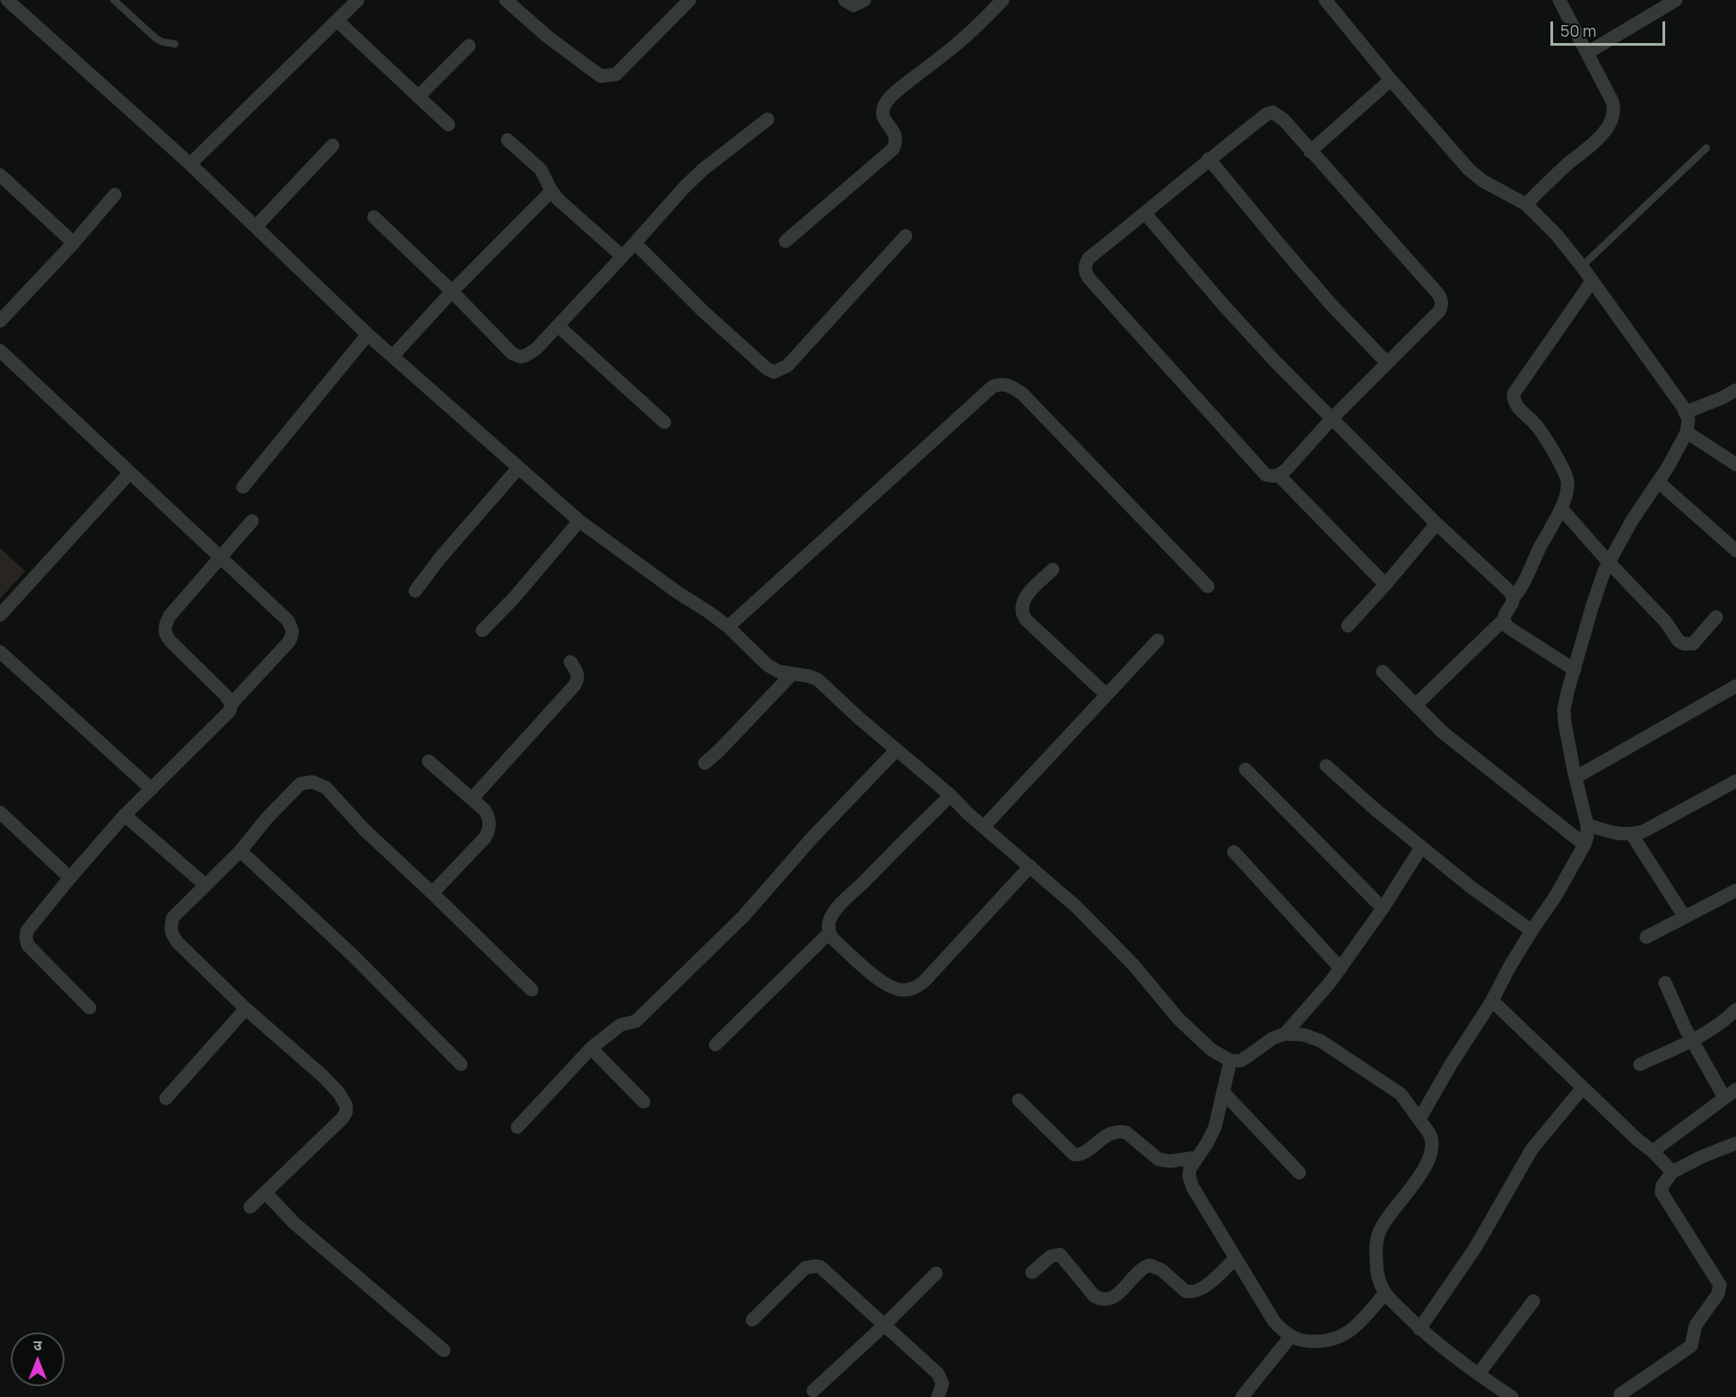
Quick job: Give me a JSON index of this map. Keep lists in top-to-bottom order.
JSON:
{
  "scale_bar": "50 m",
  "north": "top"
}
